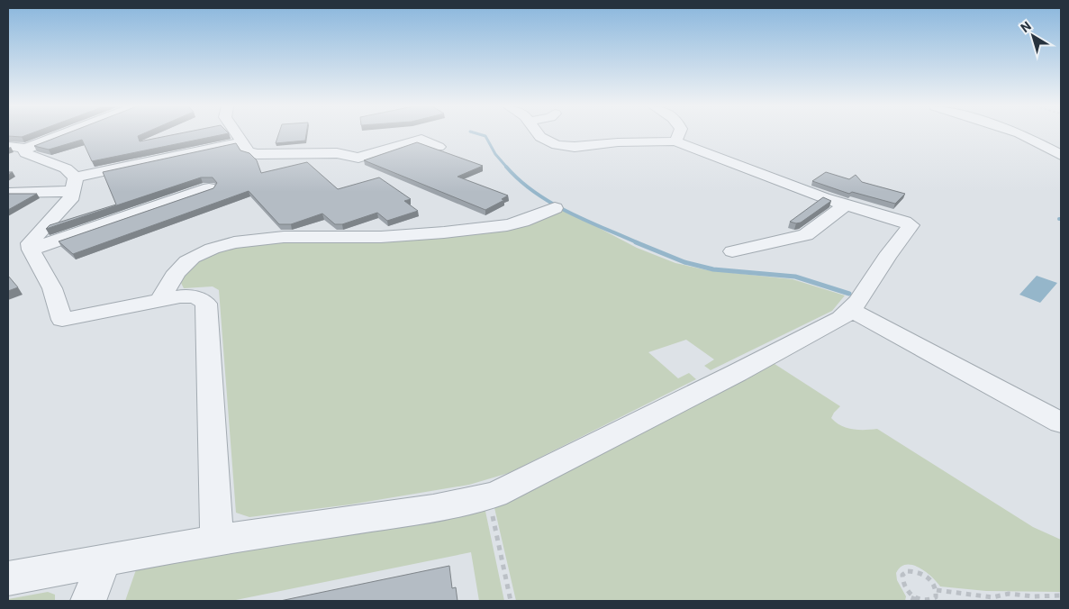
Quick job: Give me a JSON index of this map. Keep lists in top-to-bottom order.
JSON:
{
  "north": "top left"
}
